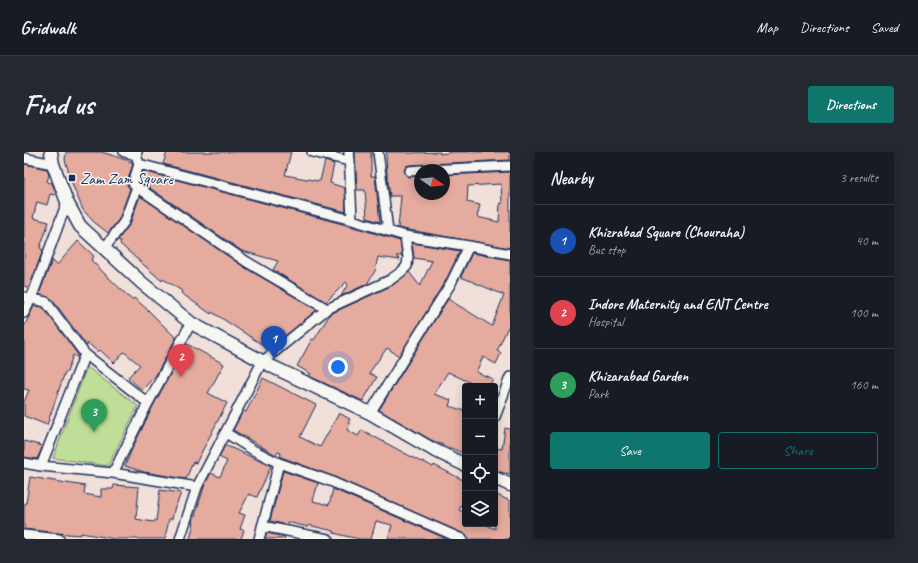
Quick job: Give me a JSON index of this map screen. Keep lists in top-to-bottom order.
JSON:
{
  "places": {
    "transit": ["Zam Zam Square"]
  },
  "north": "right",
  "page": {
    "header": "Gridwalk",
    "nav": ["Map", "Directions", "Saved"],
    "buttons": [
      "Directions",
      ["Save", "Share"]
    ],
    "title": "Find us",
    "heading": ["Nearby", "3 results"],
    "list": [
      {
        "mark": "1",
        "name": "Khizrabad Square (Chouraha)",
        "note": "Bus stop",
        "value": "40 m"
      },
      {
        "mark": "2",
        "name": "Indore Maternity and ENT Centre",
        "note": "Hospital",
        "value": "100 m"
      },
      {
        "mark": "3",
        "name": "Khizarabad Garden",
        "note": "Park",
        "value": "160 m"
      }
    ],
    "pins": ["1", "2", "3"],
    "map_buttons": ["+", "−"]
  }
}
